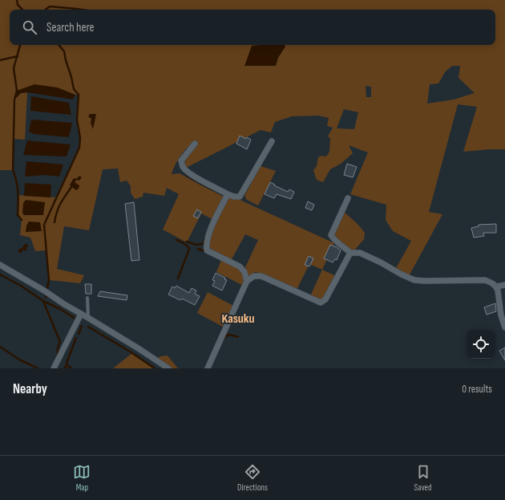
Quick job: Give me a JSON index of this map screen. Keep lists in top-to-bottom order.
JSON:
{
  "districts": ["Kasuku"],
  "page": {
    "search": "Search here",
    "heading": ["Nearby", "0 results"],
    "nav": ["Map", "Directions", "Saved"]
  }
}
